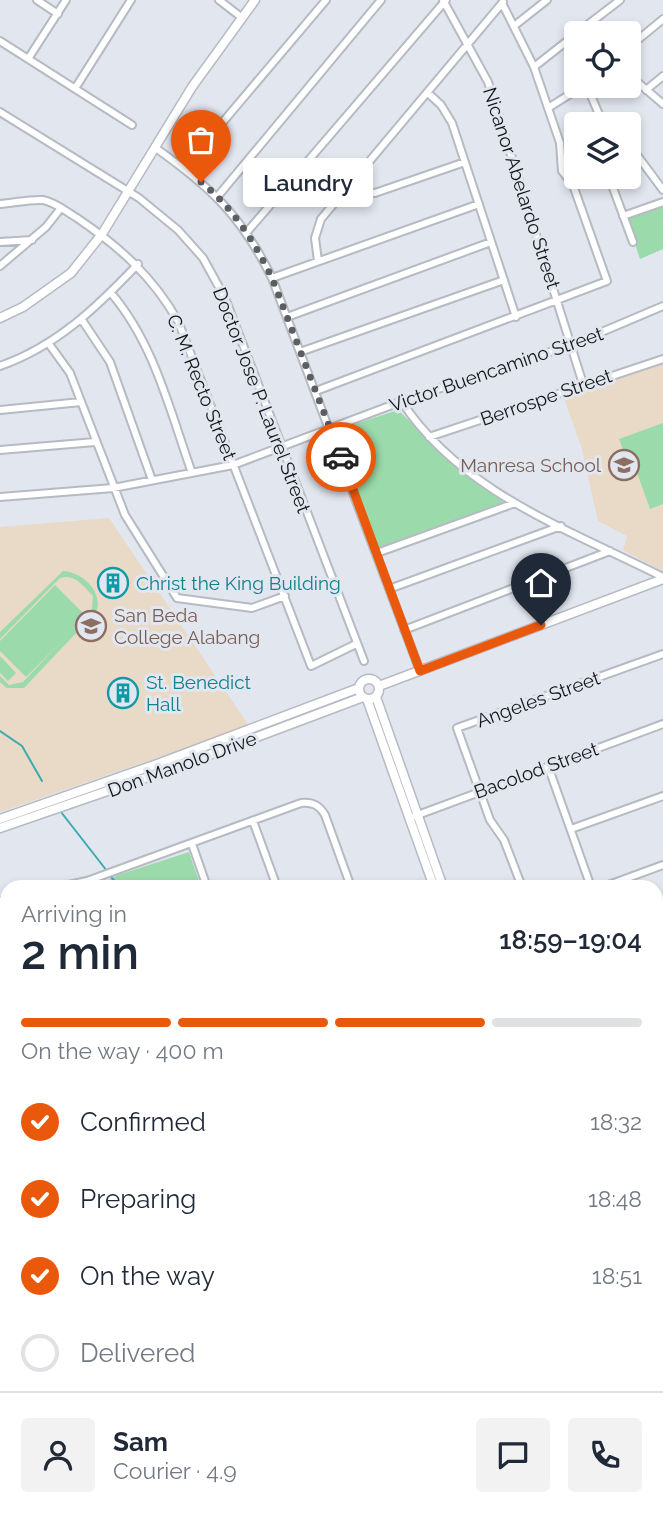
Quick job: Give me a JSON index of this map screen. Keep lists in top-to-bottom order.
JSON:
{
  "streets": {
    "street": [
      "Nicanor Abelardo Street",
      "Victor Buencamino Street",
      "C. M. Recto Street",
      "Berrospe Street",
      "Doctor Jose P. Laurel Street",
      "Angeles Street",
      "Don Manolo Drive",
      "Bacolod Street"
    ]
  },
  "crossings": [
    ["Nicanor Abelardo Street", "Victor Buencamino Street"],
    ["Nicanor Abelardo Street", "Berrospe Street"],
    ["Victor Buencamino Street", "C. M. Recto Street"],
    ["Victor Buencamino Street", "Doctor Jose P. Laurel Street"],
    ["C. M. Recto Street", "Doctor Jose P. Laurel Street"],
    ["Angeles Street", "Bacolod Street"]
  ],
  "places": {
    "other": ["Laundry"],
    "school or university": ["Manresa School", "San Beda College Alabang"],
    "building": ["Christ the King Building", "St. Benedict Hall"]
  },
  "page": {
    "bubble": "Laundry",
    "heading": ["2 min", "Arriving in", "18:59–19:04"],
    "panel": ["Sam", "Courier · 4.9"],
    "bar": "On the way · 400 m",
    "list": [
      ["Confirmed", "18:32"],
      ["Preparing", "18:48"],
      ["On the way", "18:51"],
      "Delivered"
    ]
  }
}
